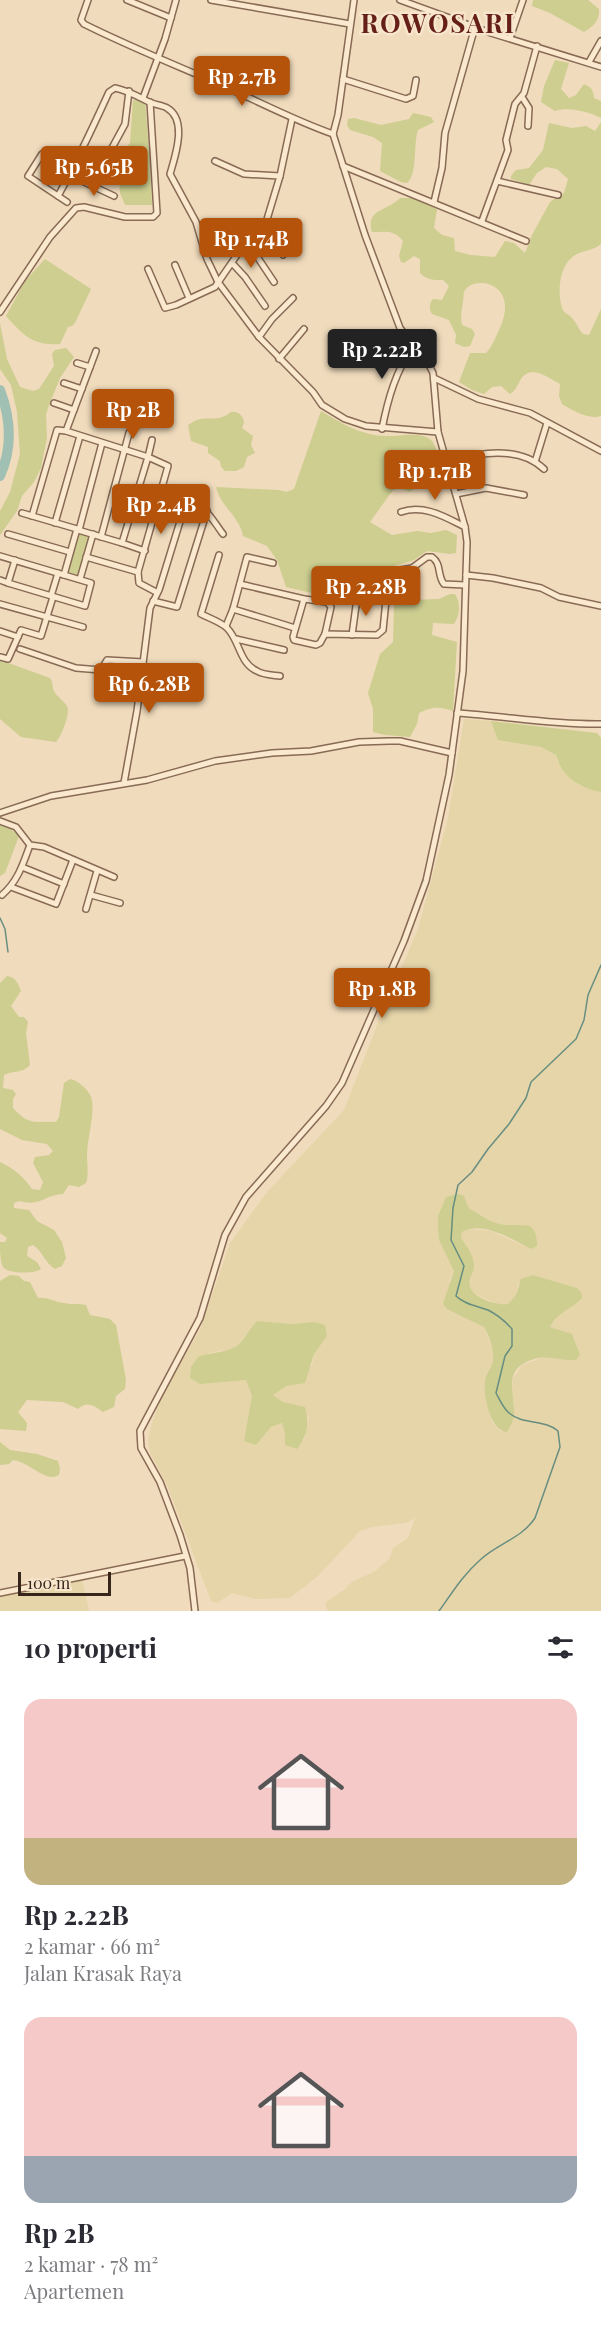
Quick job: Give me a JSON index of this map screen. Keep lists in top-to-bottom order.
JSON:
{
  "districts": ["ROWOSARI"],
  "scale_bar": "100 m",
  "page": {
    "price": [
      "Rp 2.7B",
      "Rp 5.65B",
      "Rp 1.74B",
      "Rp 2.22B",
      "Rp 2B",
      "Rp 1.71B",
      "Rp 2.4B",
      "Rp 2.28B",
      "Rp 6.28B",
      "Rp 1.8B"
    ],
    "scale": "100 m",
    "heading": "10 properti",
    "list": [
      {
        "name": "Rp 2.22B",
        "note": "2 kamar · 66 m² · Jalan Krasak Raya"
      },
      {
        "name": "Rp 2B",
        "note": "2 kamar · 78 m² · Apartemen"
      }
    ]
  }
}
